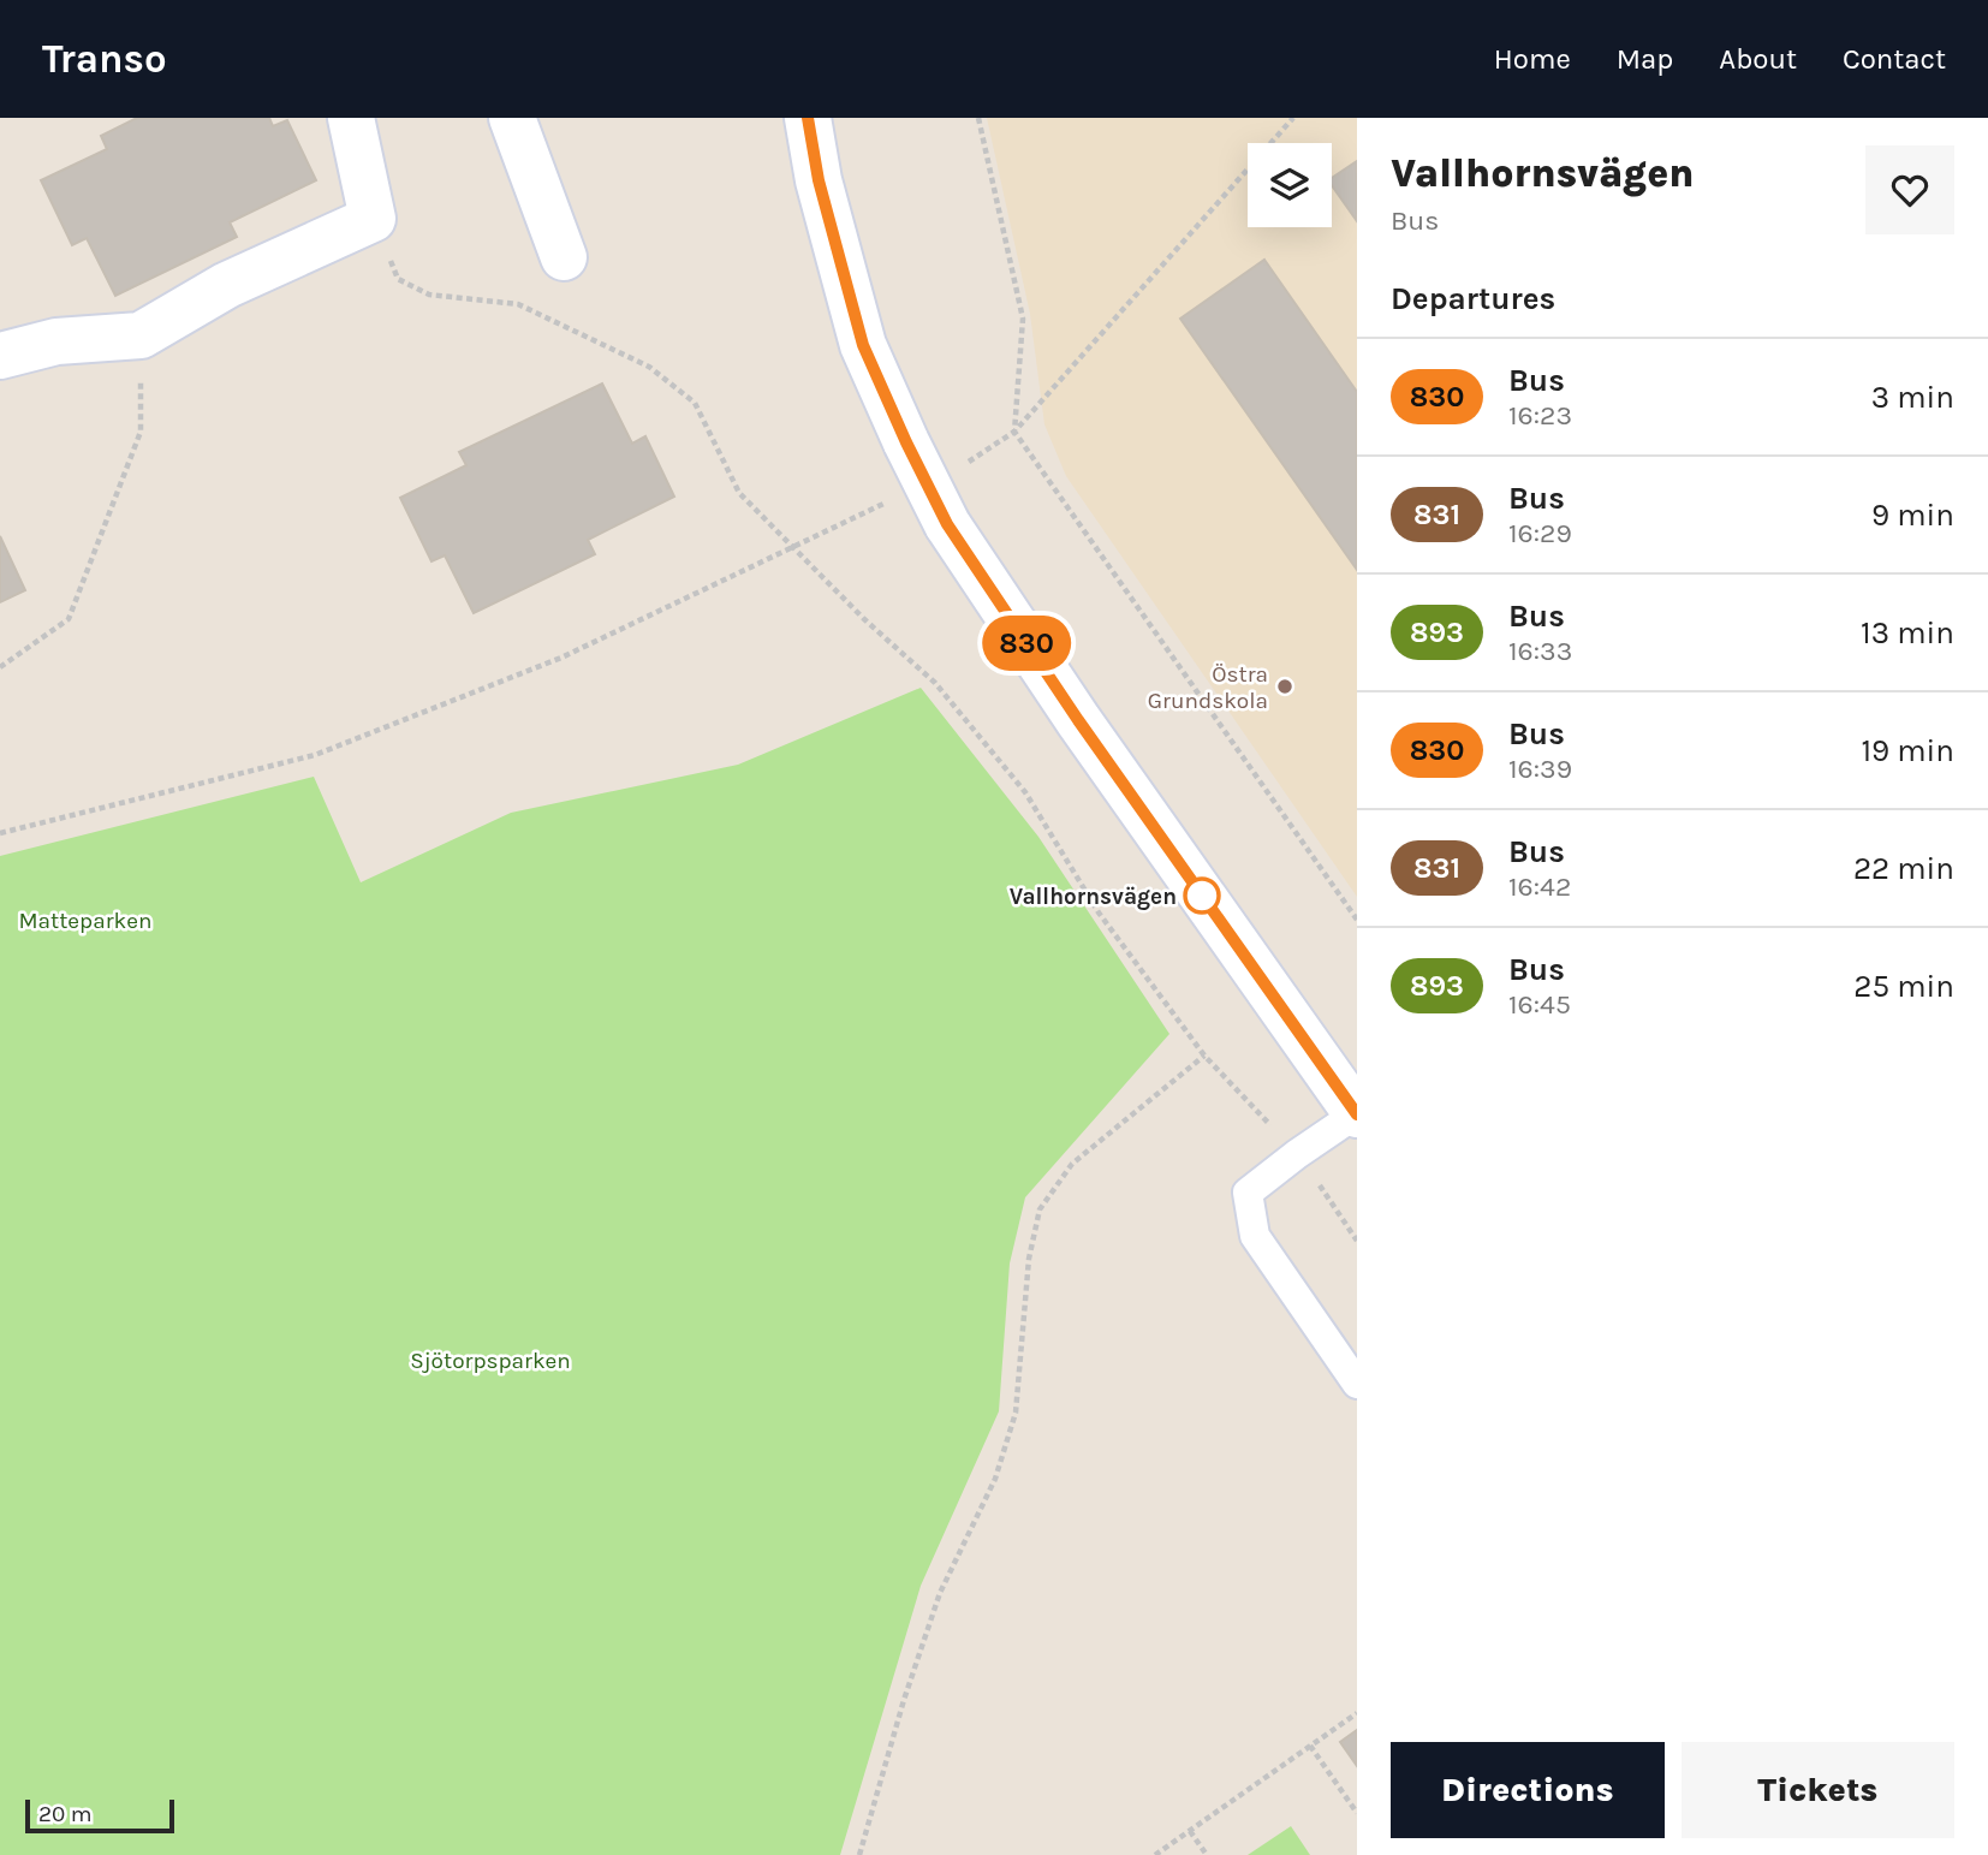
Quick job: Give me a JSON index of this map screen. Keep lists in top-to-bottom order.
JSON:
{
  "parks": ["Matteparken", "Sjötorpsparken"],
  "places": ["Östra Grundskola", "Vallhornsvägen"],
  "lines": ["bus line 830"],
  "scale_bar": "20 m",
  "page": {
    "header": "Transo",
    "nav": [
      "Home",
      "Map",
      "About",
      "Contact"
    ],
    "on_map": "830",
    "heading": [
      ["Vallhornsvägen", "Bus"],
      "Departures"
    ],
    "list": [
      {
        "mark": "830",
        "name": "Bus",
        "note": "16:23",
        "value": "3 min"
      },
      {
        "mark": "831",
        "name": "Bus",
        "note": "16:29",
        "value": "9 min"
      },
      {
        "mark": "893",
        "name": "Bus",
        "note": "16:33",
        "value": "13 min"
      },
      {
        "mark": "830",
        "name": "Bus",
        "note": "16:39",
        "value": "19 min"
      },
      {
        "mark": "831",
        "name": "Bus",
        "note": "16:42",
        "value": "22 min"
      },
      {
        "mark": "893",
        "name": "Bus",
        "note": "16:45",
        "value": "25 min"
      }
    ],
    "buttons": ["Directions", "Tickets"],
    "scale": "20 m"
  }
}
